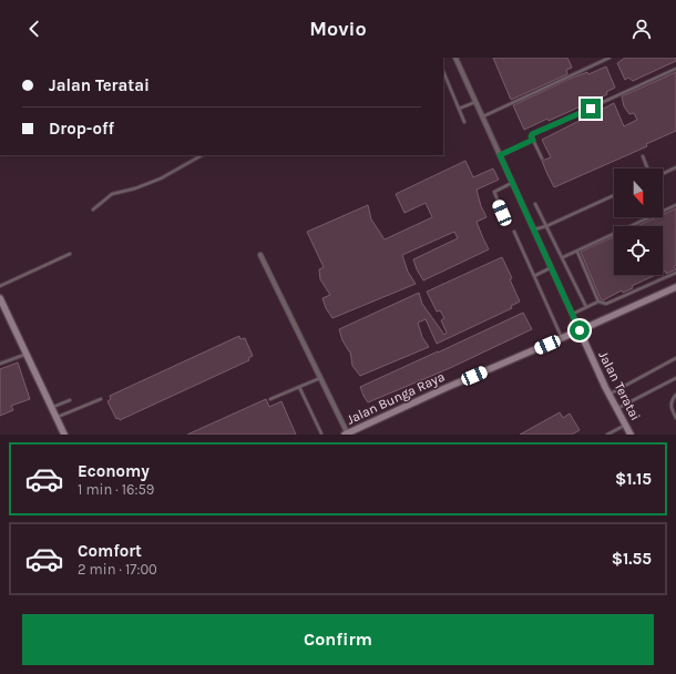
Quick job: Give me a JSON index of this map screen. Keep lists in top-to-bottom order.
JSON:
{
  "streets": {
    "street": ["Jalan Teratai", "Jalan Bunga Raya"]
  },
  "crossings": [
    ["Jalan Teratai", "Jalan Bunga Raya"]
  ],
  "north": "bottom",
  "page": {
    "header": "Movio",
    "banner": ["Jalan Teratai", "Drop-off"],
    "list": [
      {
        "name": "Economy",
        "note": "1 min · 16:59",
        "value": "$1.15"
      },
      {
        "name": "Comfort",
        "note": "2 min · 17:00",
        "value": "$1.55"
      }
    ],
    "buttons": "Confirm"
  }
}
